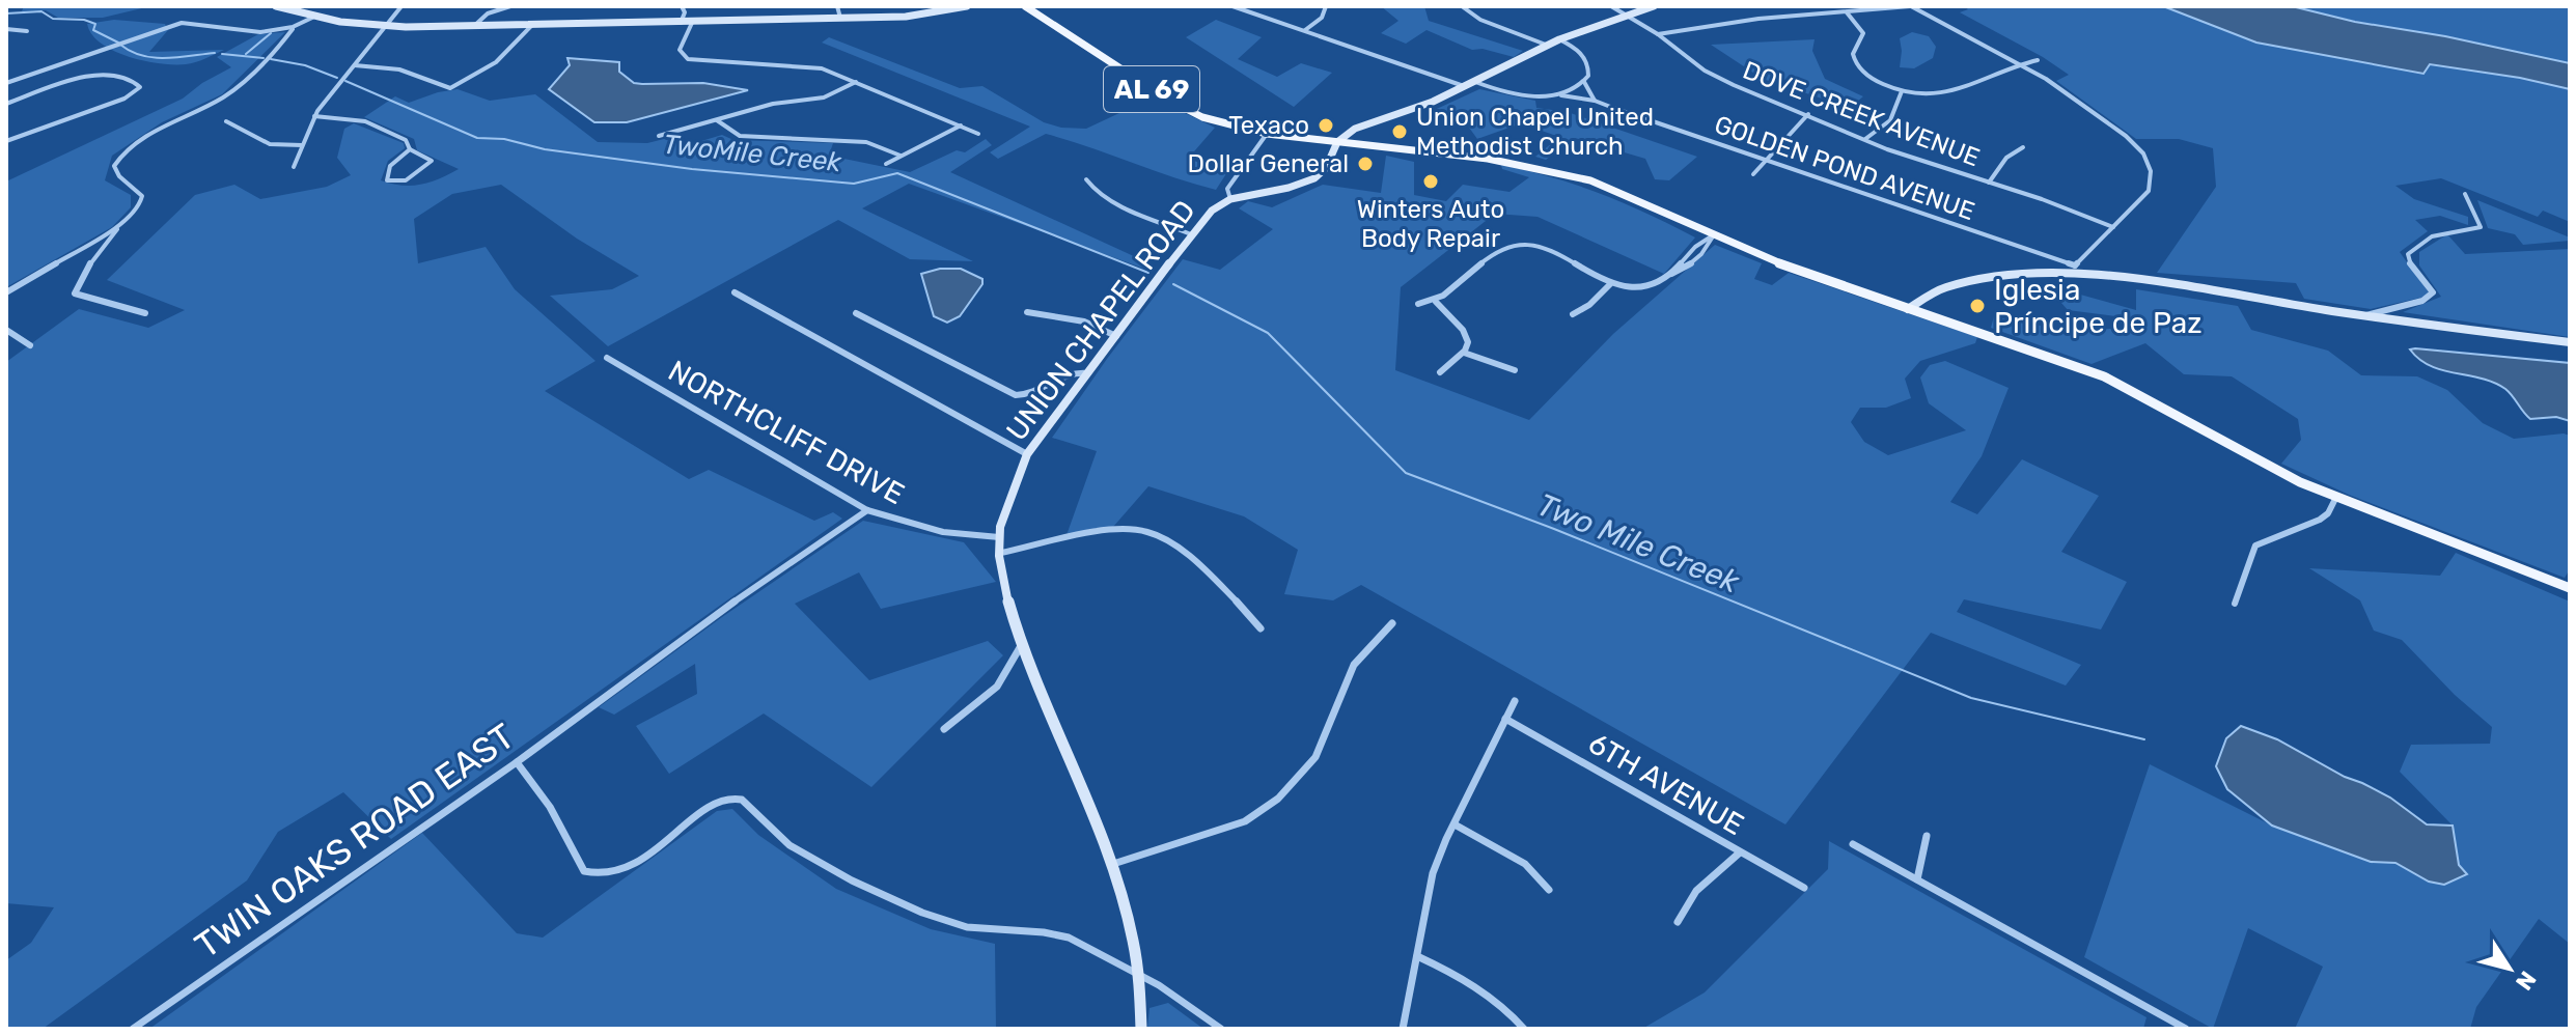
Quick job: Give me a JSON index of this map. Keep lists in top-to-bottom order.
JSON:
{
  "streets": {
    "main road": ["AL 69"],
    "street": [
      "DOVE CREEK AVENUE",
      "GOLDEN POND AVENUE",
      "UNION CHAPEL ROAD",
      "NORTHCLIFF DRIVE",
      "6TH AVENUE",
      "TWIN OAKS ROAD EAST"
    ]
  },
  "crossings": [
    ["AL 69", "UNION CHAPEL ROAD"],
    ["UNION CHAPEL ROAD", "NORTHCLIFF DRIVE"],
    ["NORTHCLIFF DRIVE", "TWIN OAKS ROAD EAST"]
  ],
  "water": ["TwoMile Creek", "Two Mile Creek"],
  "places": [
    "Texaco",
    "Union Chapel United Methodist Church",
    "Dollar General",
    "Winters Auto Body Repair",
    "Iglesia Príncipe de Paz"
  ],
  "north": "bottom right"
}
